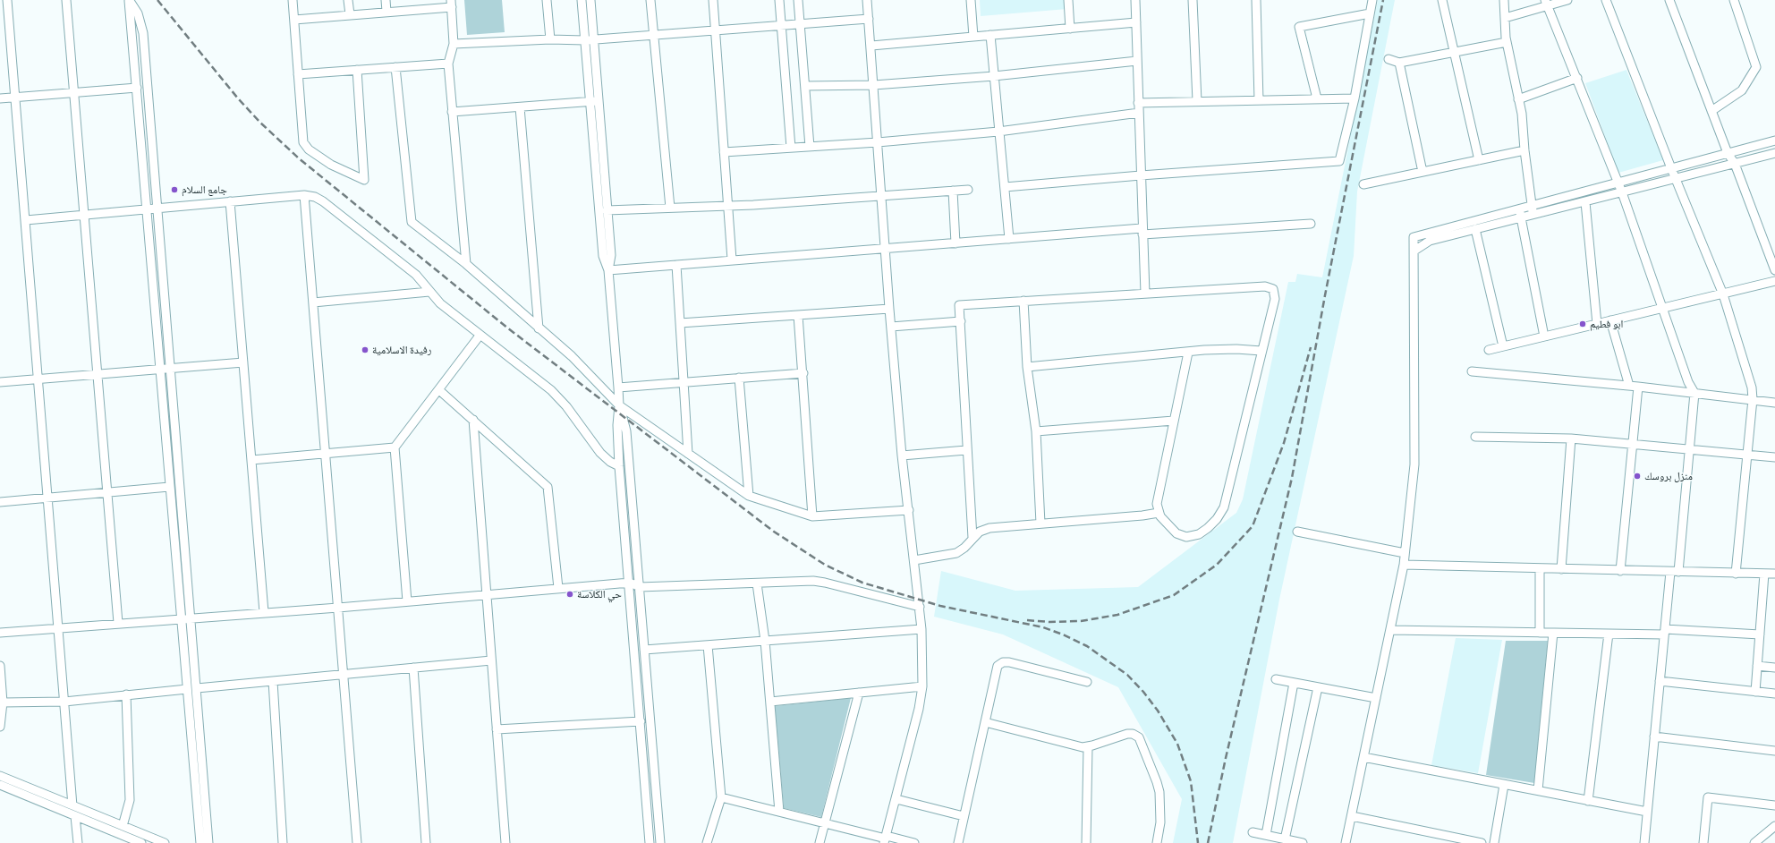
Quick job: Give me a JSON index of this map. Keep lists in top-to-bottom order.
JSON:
{
  "places": [
    "جامع السلام",
    "ابو فطيم",
    "رفيدة الاسلامية",
    "منزل بروسك",
    "حي الكلاسة"
  ]
}
